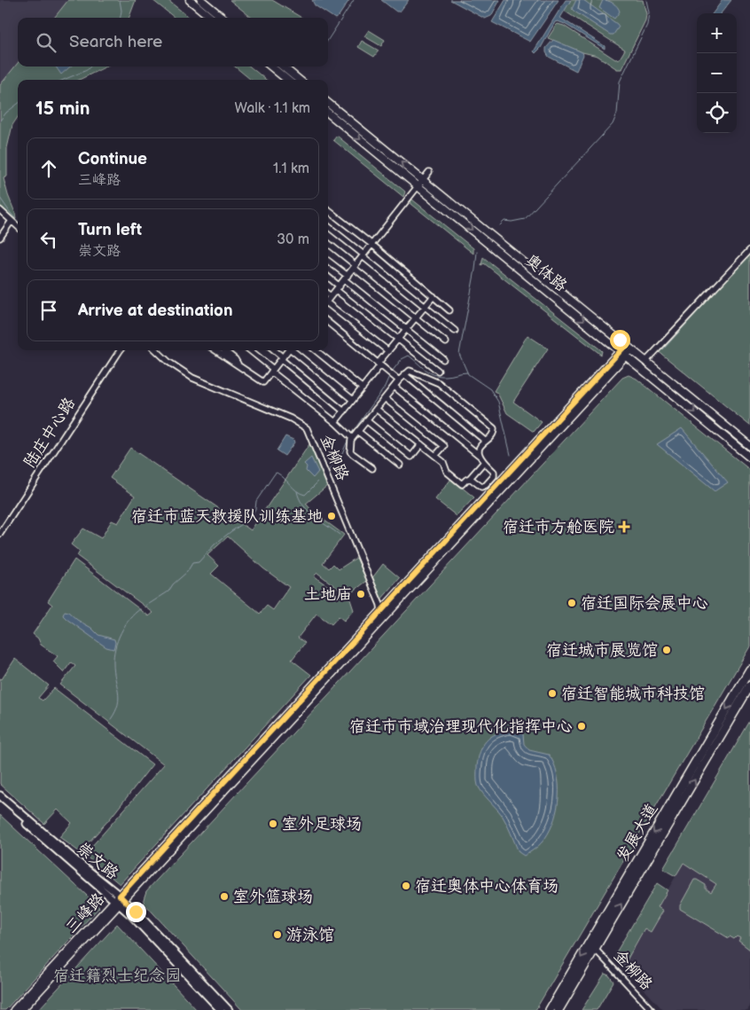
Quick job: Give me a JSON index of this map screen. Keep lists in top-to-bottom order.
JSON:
{
  "streets": {
    "main road": ["奥体路", "发展大道", "三峰路"],
    "street": ["陆庄中心路", "金柳路", "崇文路"]
  },
  "crossings": [
    ["奥体路", "三峰路"],
    ["金柳路", "发展大道"],
    ["金柳路", "三峰路"],
    ["崇文路", "三峰路"]
  ],
  "parks": ["宿迁籍烈士纪念园"],
  "places": {
    "other": [
      "宿迁市蓝天救援队训练基地",
      "土地庙",
      "宿迁国际会展中心",
      "宿迁城市展览馆",
      "宿迁智能城市科技馆",
      "宿迁市市域治理现代化指挥中心",
      "室外足球场",
      "宿迁奥体中心体育场",
      "室外篮球场",
      "游泳馆"
    ],
    "health": ["宿迁市方舱医院"]
  },
  "page": {
    "map_buttons": ["+", "−"],
    "search": "Search here",
    "heading": ["15 min", "Walk · 1.1 km"],
    "list": [
      ["Continue", "三峰路", "1.1 km"],
      ["Turn left", "崇文路", "30 m"],
      "Arrive at destination"
    ]
  }
}
